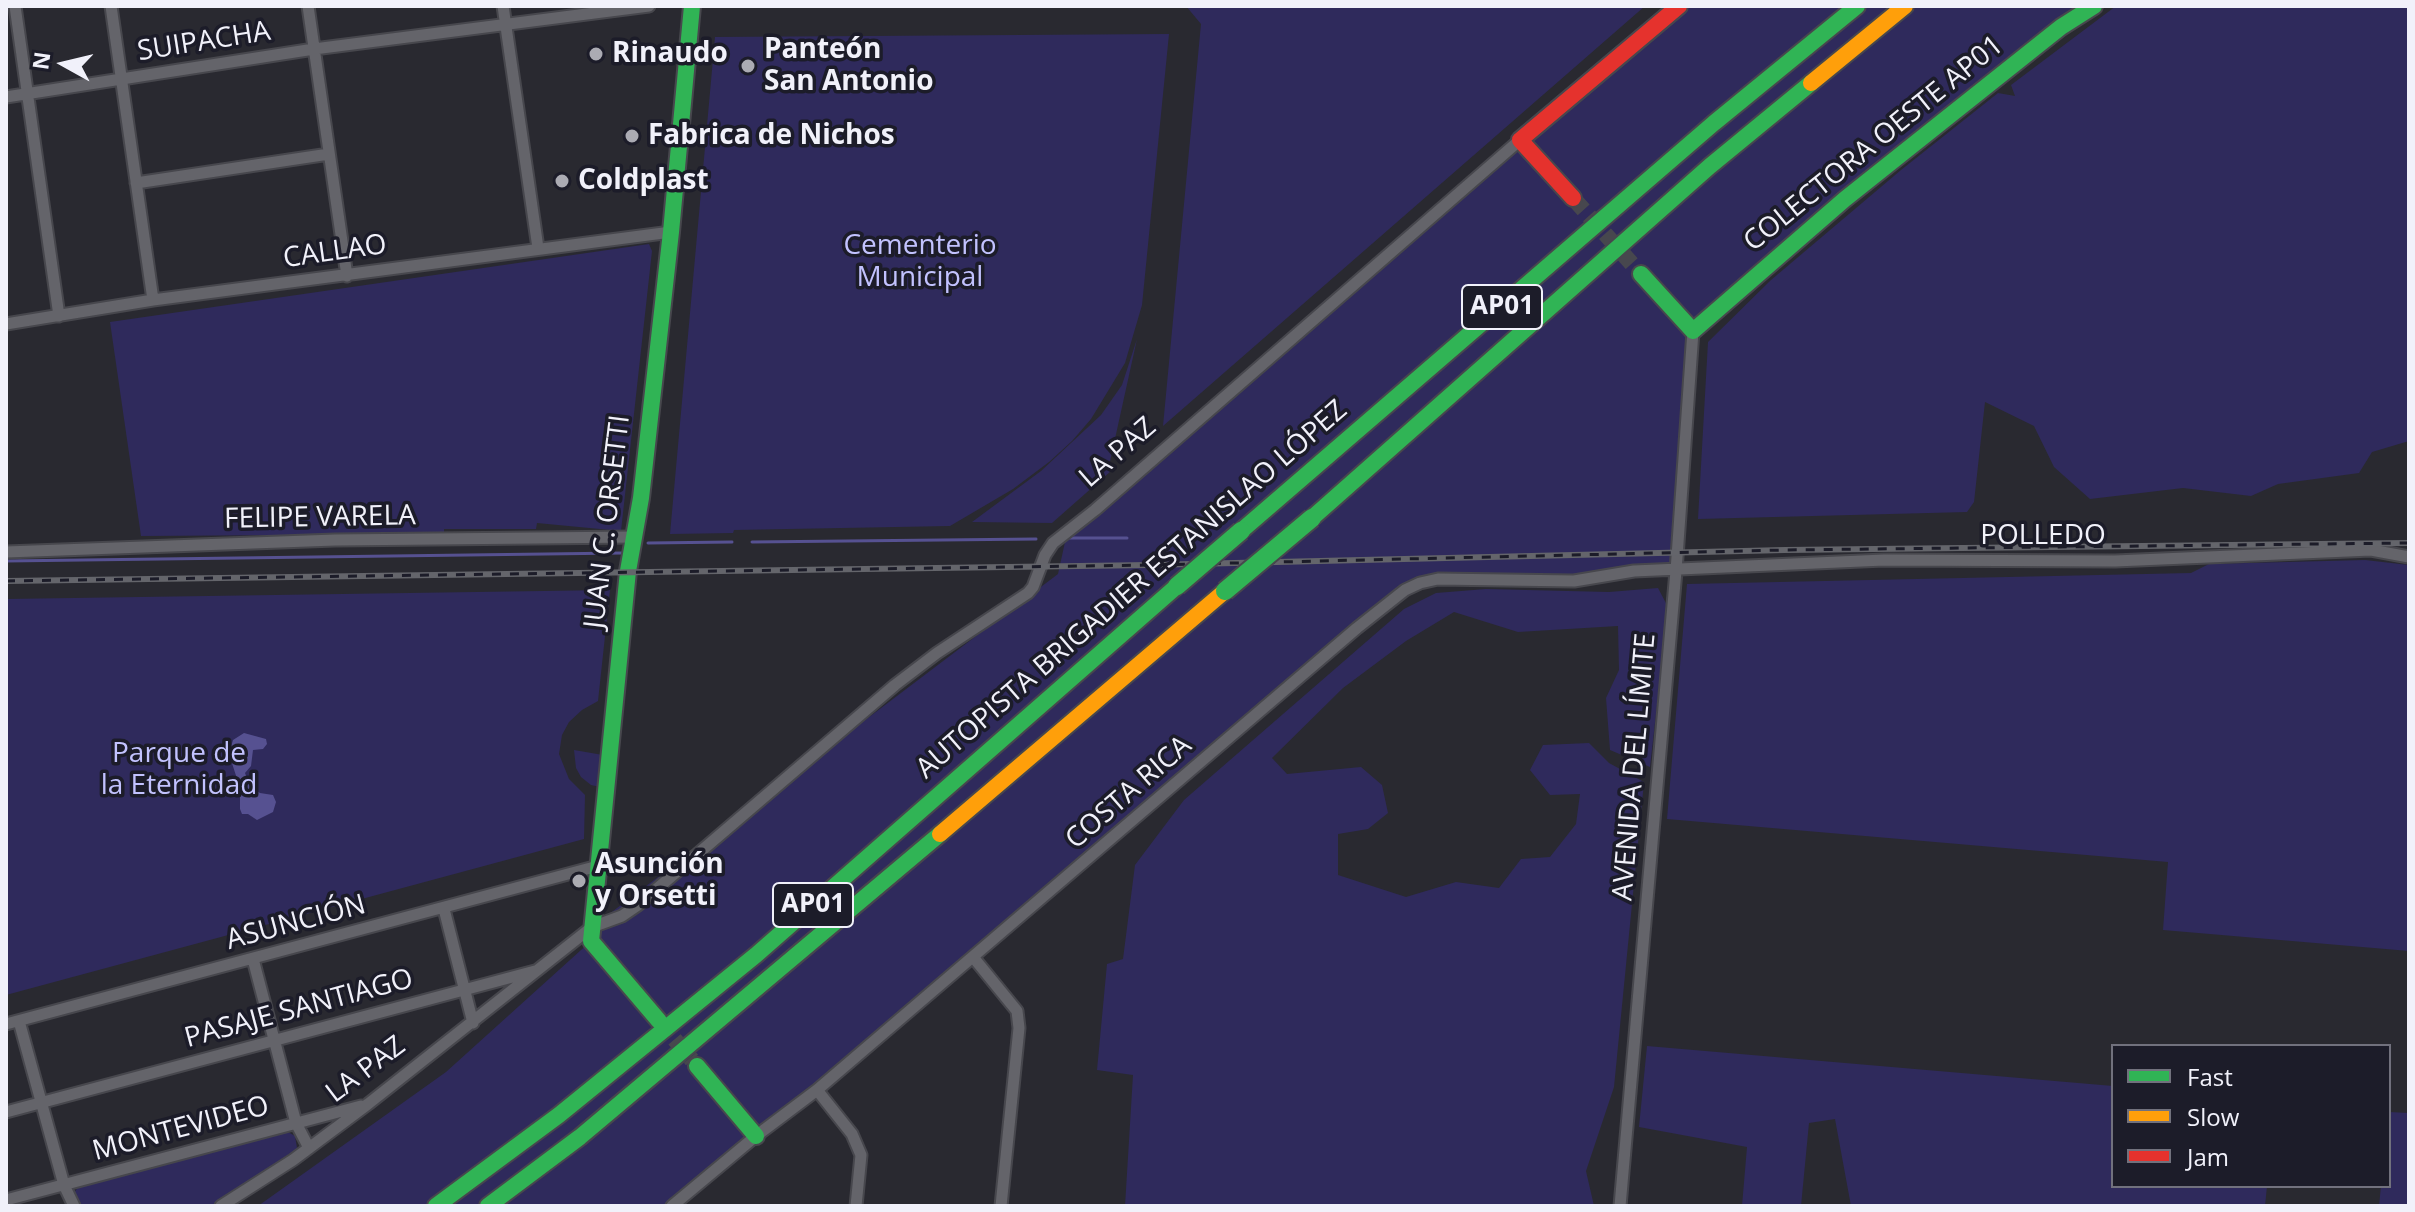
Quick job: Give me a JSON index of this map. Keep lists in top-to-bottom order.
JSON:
{
  "streets": {
    "main road": [
      "COLECTORA OESTE AP01",
      "AP01",
      "LA PAZ",
      "JUAN C. ORSETTI",
      "AUTOPISTA BRIGADIER ESTANISLAO LÓPEZ"
    ],
    "street": [
      "SUIPACHA",
      "CALLAO",
      "FELIPE VARELA",
      "POLLEDO",
      "AVENIDA DEL LÍMITE",
      "COSTA RICA",
      "ASUNCIÓN",
      "PASAJE SANTIAGO",
      "MONTEVIDEO"
    ]
  },
  "crossings": [
    ["COLECTORA OESTE AP01", "AVENIDA DEL LÍMITE"],
    ["CALLAO", "JUAN C. ORSETTI"],
    ["LA PAZ", "JUAN C. ORSETTI"],
    ["LA PAZ", "PASAJE SANTIAGO"],
    ["LA PAZ", "MONTEVIDEO"],
    ["FELIPE VARELA", "JUAN C. ORSETTI"],
    ["JUAN C. ORSETTI", "ASUNCIÓN"],
    ["JUAN C. ORSETTI", "PASAJE SANTIAGO"],
    ["POLLEDO", "AVENIDA DEL LÍMITE"],
    ["POLLEDO", "COSTA RICA"],
    ["AVENIDA DEL LÍMITE", "COSTA RICA"]
  ],
  "parks": ["Cementerio Municipal", "Parque de la Eternidad"],
  "places": [
    "Rinaudo",
    "Panteón San Antonio",
    "Fabrica de Nichos",
    "Coldplast",
    "Asunción y Orsetti"
  ],
  "legend": ["Fast", "Slow", "Jam"],
  "north": "left"
}
